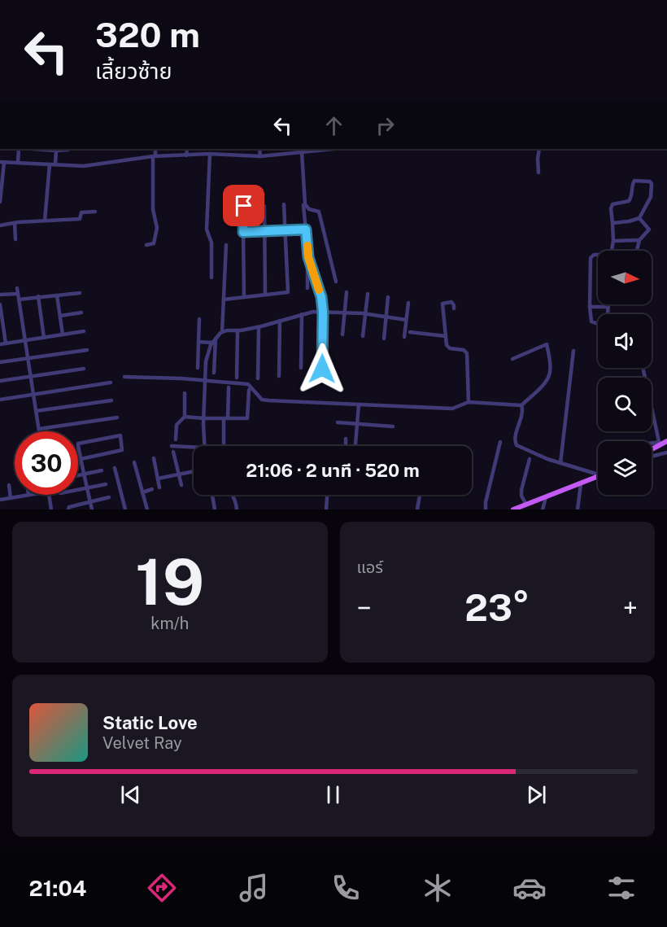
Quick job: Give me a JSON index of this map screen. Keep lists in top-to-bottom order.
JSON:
{
  "north": "right",
  "page": {
    "turn": ["320 m", "เลี้ยวซ้าย"],
    "limit": "30",
    "trip": "21:06 · 2 นาที · 520 m",
    "tile": [
      ["19", "km/h"],
      "แอร์"
    ],
    "heat": ["−", "23°", "+"],
    "song": ["Static Love", "Velvet Ray"],
    "tabs": "21:04"
  }
}
